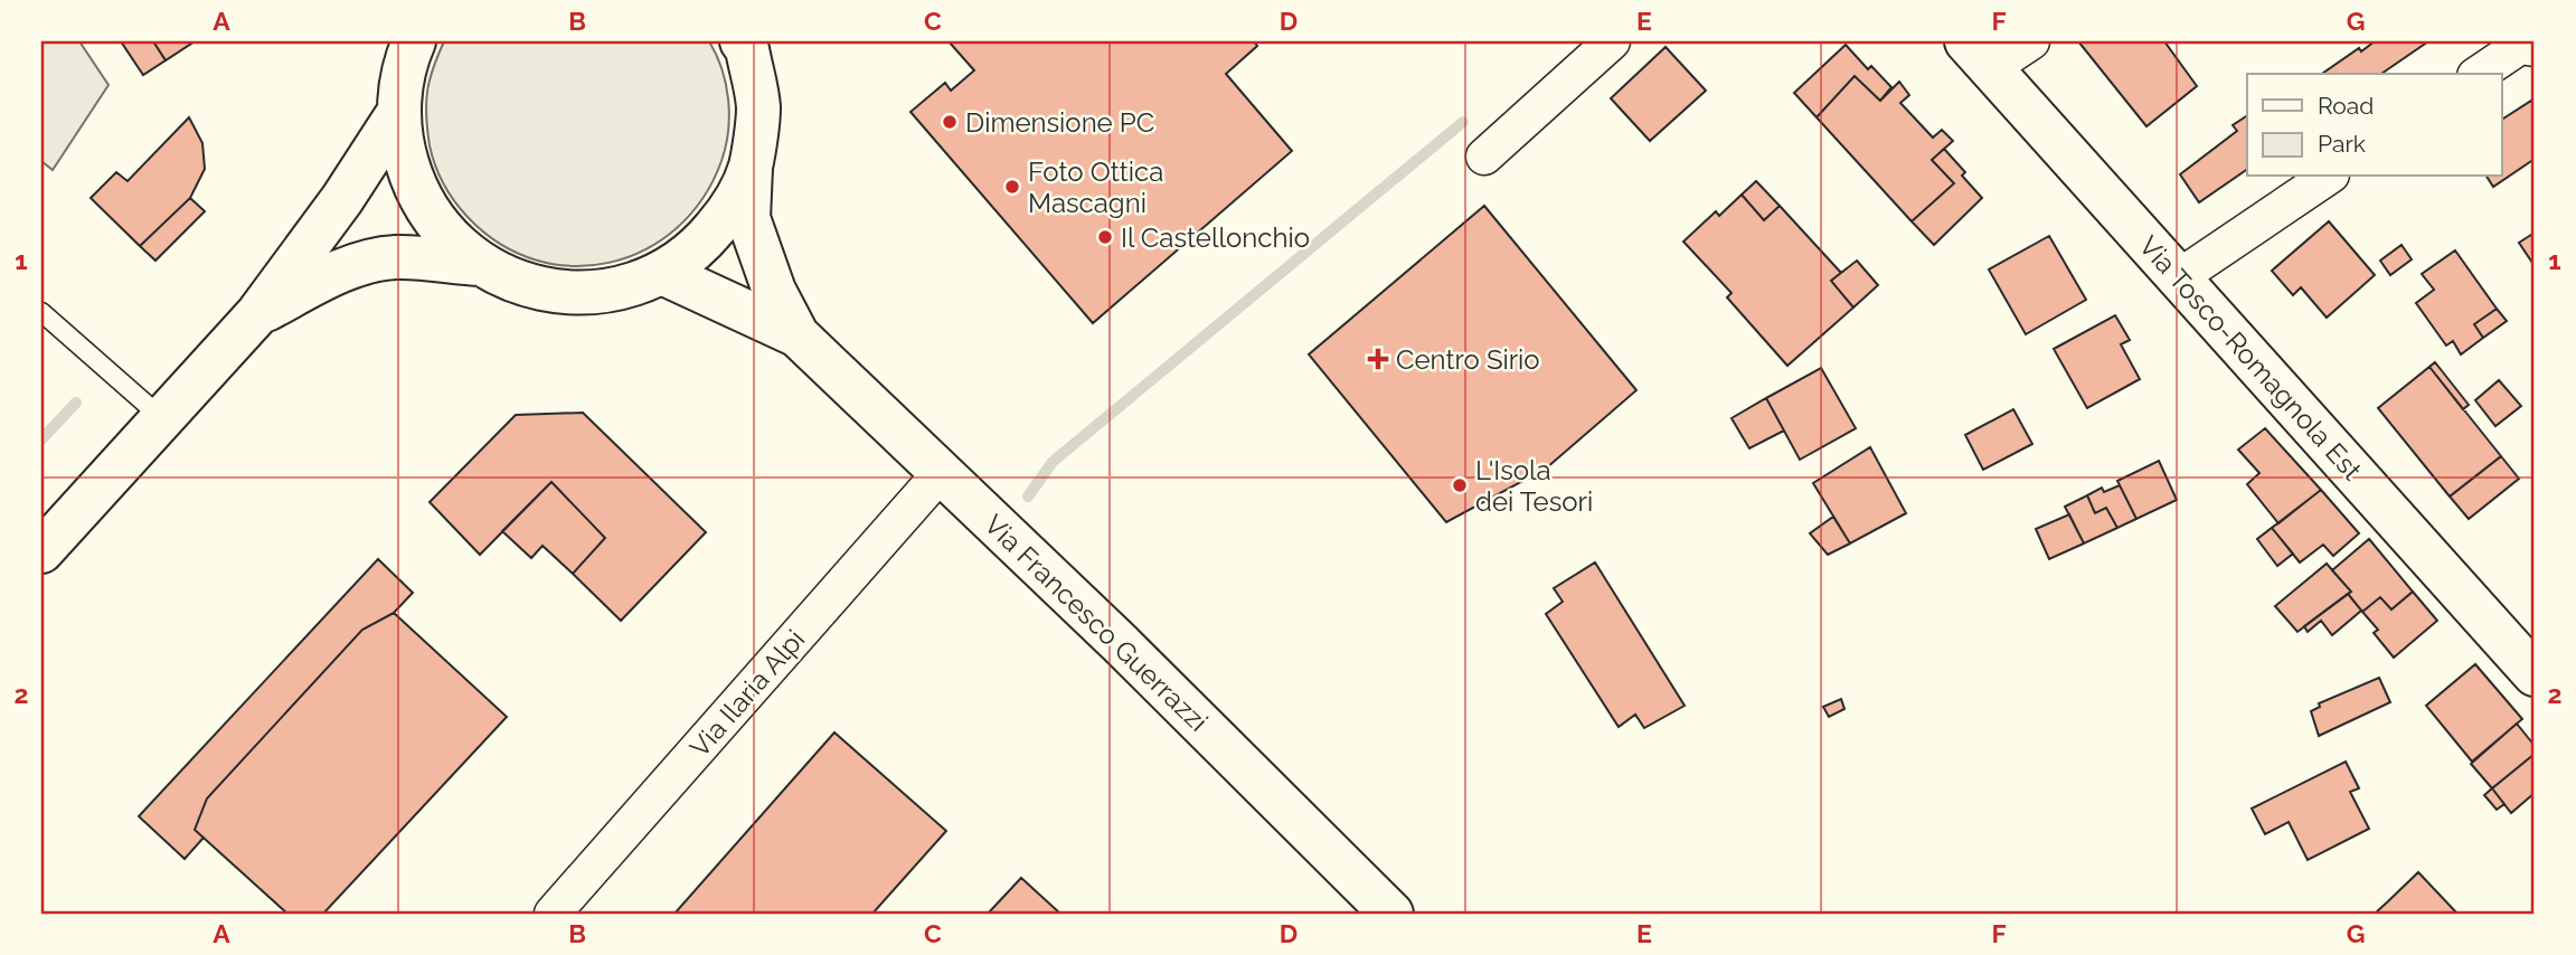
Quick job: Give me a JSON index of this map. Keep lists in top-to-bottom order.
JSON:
{
  "streets": {
    "main road": ["Via Tosco-Romagnola Est", "Via Francesco Guerrazzi"],
    "street": ["Via Ilaria Alpi"]
  },
  "crossings": [
    ["Via Francesco Guerrazzi", "Via Ilaria Alpi"]
  ],
  "places": {
    "other": [
      "Dimensione PC",
      "Foto Ottica Mascagni",
      "Il Castellonchio",
      "L'Isola dei Tesori"
    ],
    "health": ["Centro Sirio"]
  },
  "legend": ["Road", "Park"],
  "grid": {
    "columns": [
      "A",
      "B",
      "C",
      "D",
      "E",
      "F",
      "G"
    ],
    "rows": ["1", "2"]
  }
}
